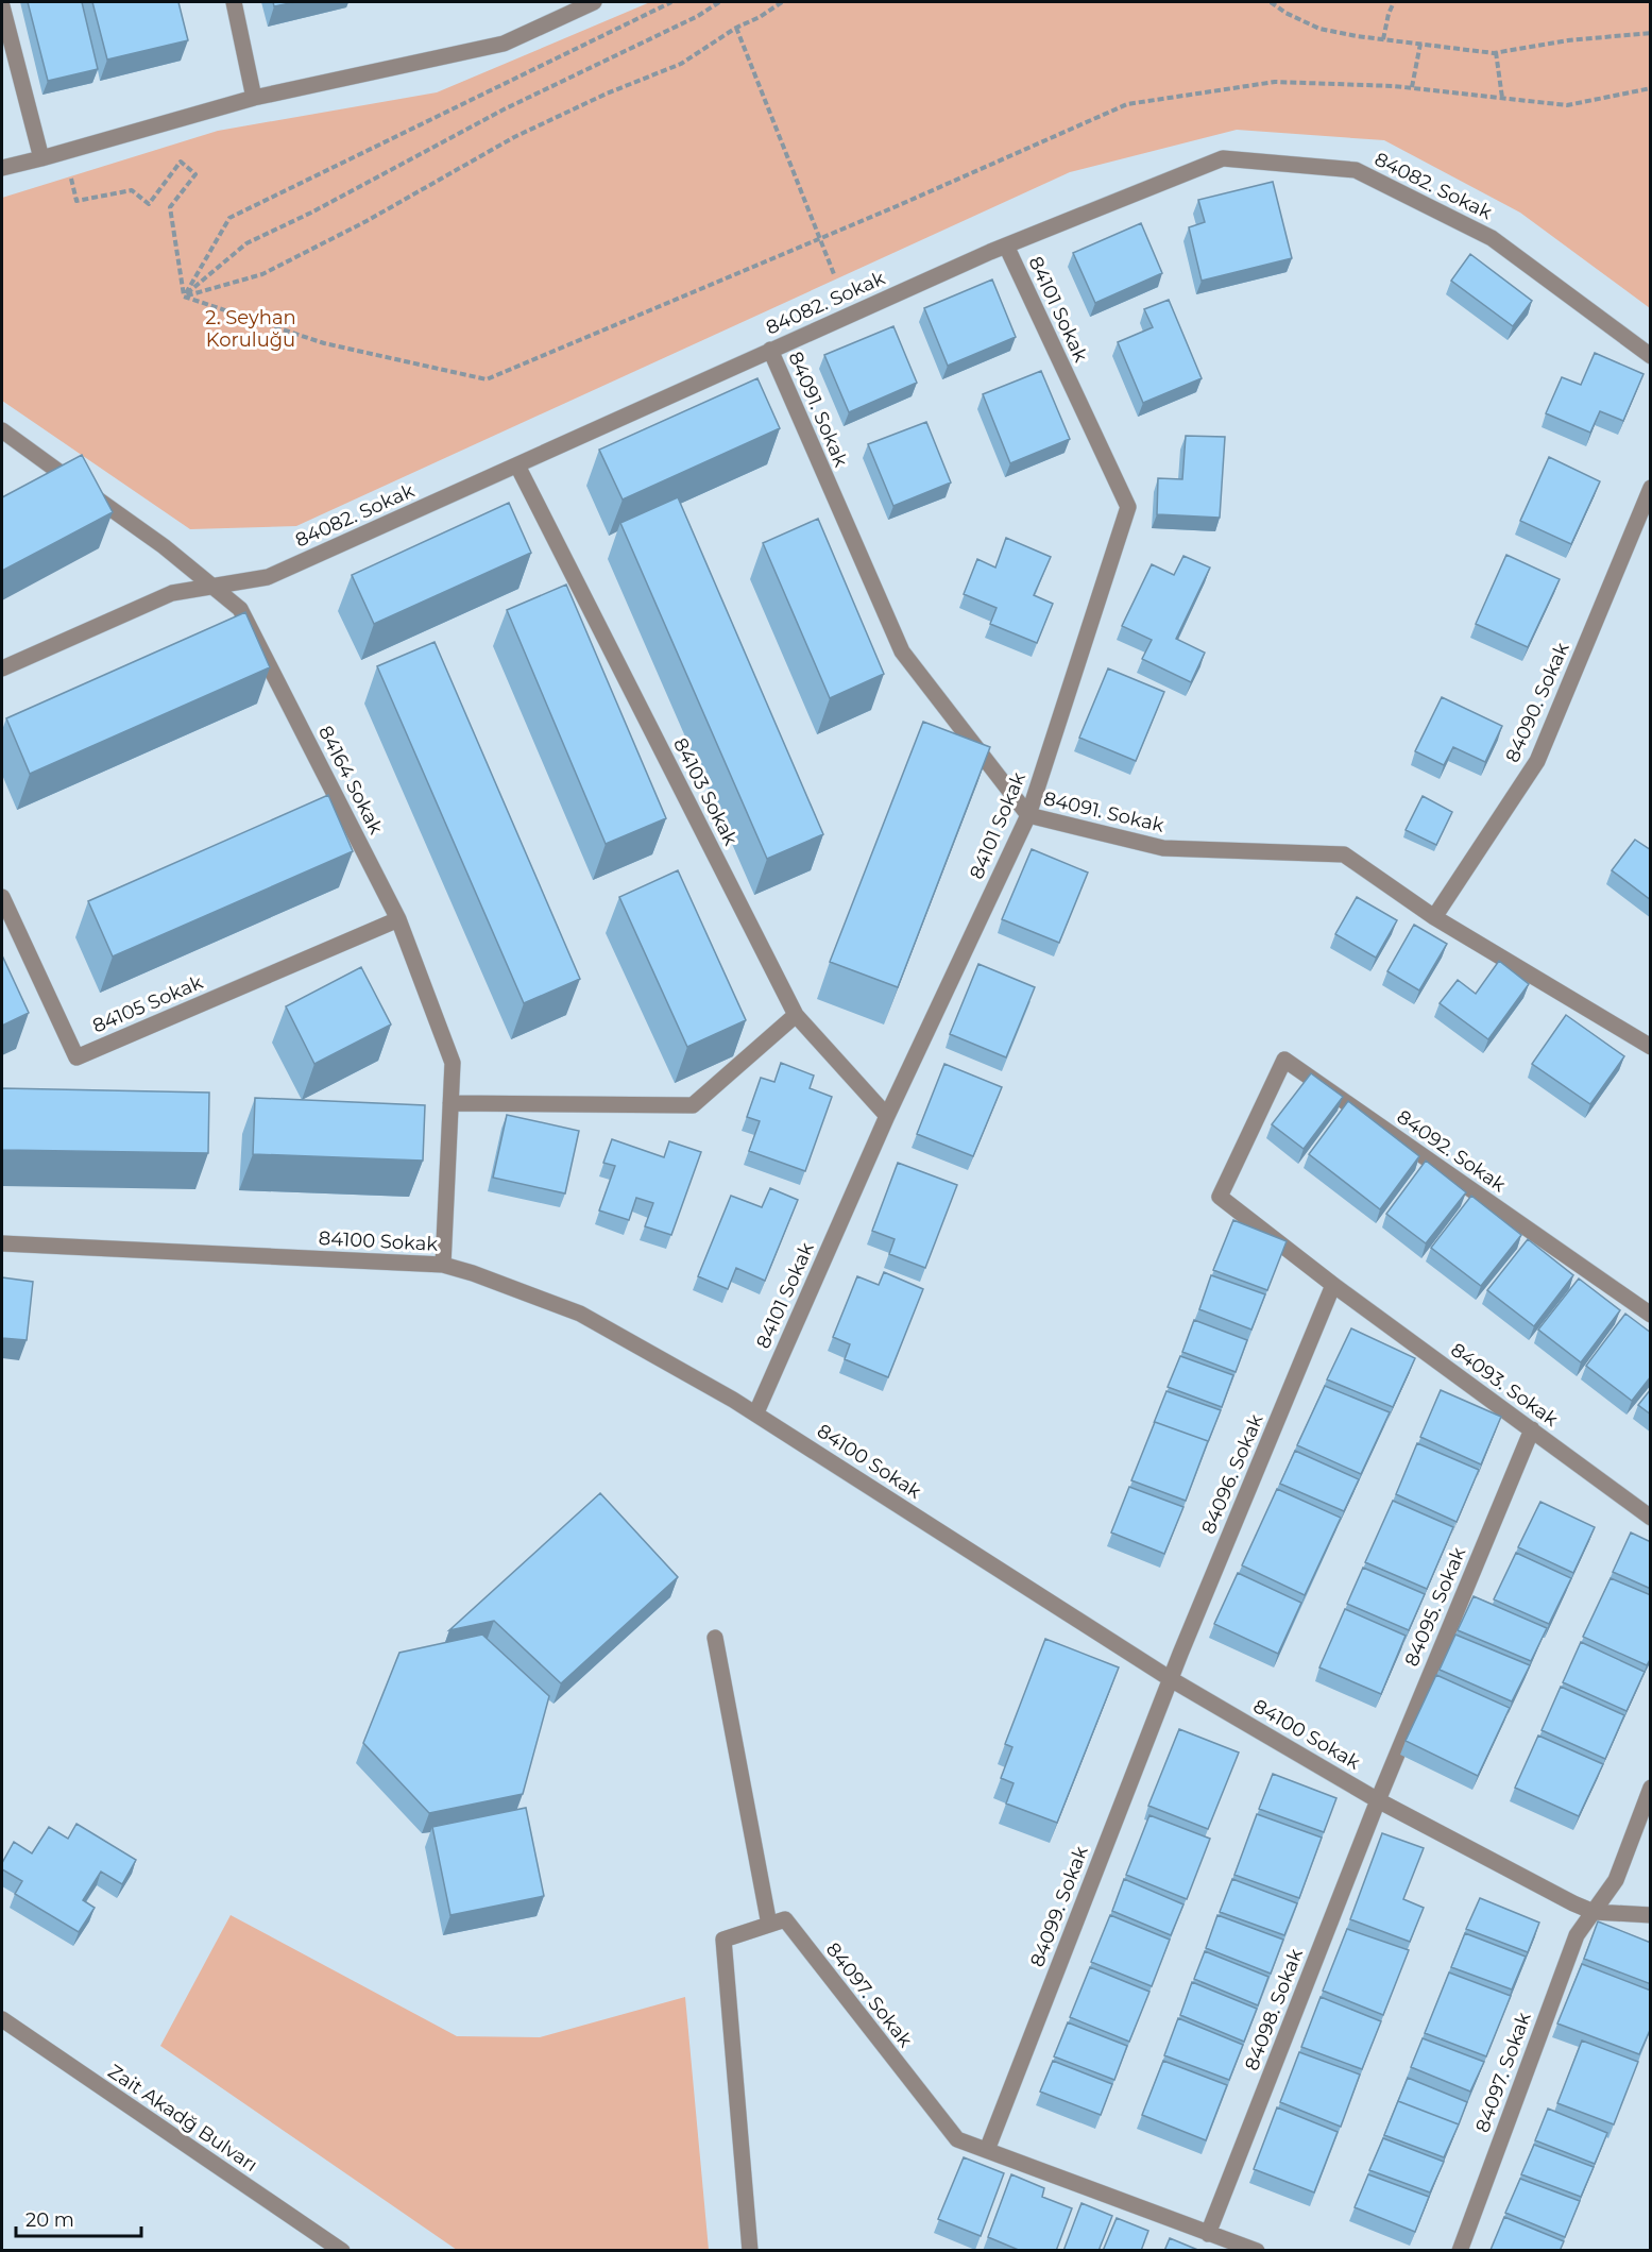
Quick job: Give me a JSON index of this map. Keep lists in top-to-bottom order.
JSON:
{
  "streets": {
    "street": [
      "84082. Sokak",
      "84101 Sokak",
      "84091. Sokak",
      "84090. Sokak",
      "84164 Sokak",
      "84103 Sokak",
      "84105 Sokak",
      "84092. Sokak",
      "84100 Sokak",
      "84093. Sokak",
      "84096. Sokak",
      "84095. Sokak",
      "84099. Sokak",
      "84097. Sokak",
      "84098. Sokak",
      "Zait Akadğ Bulvarı"
    ]
  },
  "crossings": [
    ["84082. Sokak", "84101 Sokak"],
    ["84082. Sokak", "84091. Sokak"],
    ["84082. Sokak", "84164 Sokak"],
    ["84082. Sokak", "84103 Sokak"],
    ["84101 Sokak", "84091. Sokak"],
    ["84101 Sokak", "84103 Sokak"],
    ["84101 Sokak", "84100 Sokak"],
    ["84091. Sokak", "84090. Sokak"],
    ["84164 Sokak", "84105 Sokak"],
    ["84164 Sokak", "84100 Sokak"],
    ["84092. Sokak", "84093. Sokak"],
    ["84092. Sokak", "84096. Sokak"],
    ["84100 Sokak", "84096. Sokak"],
    ["84100 Sokak", "84095. Sokak"],
    ["84100 Sokak", "84099. Sokak"],
    ["84100 Sokak", "84097. Sokak"],
    ["84100 Sokak", "84098. Sokak"],
    ["84093. Sokak", "84096. Sokak"],
    ["84093. Sokak", "84095. Sokak"],
    ["84096. Sokak", "84099. Sokak"],
    ["84095. Sokak", "84098. Sokak"],
    ["84099. Sokak", "84097. Sokak"],
    ["84097. Sokak", "84098. Sokak"]
  ],
  "parks": ["2. Seyhan Koruluğu"],
  "scale_bar": "20 m"
}
